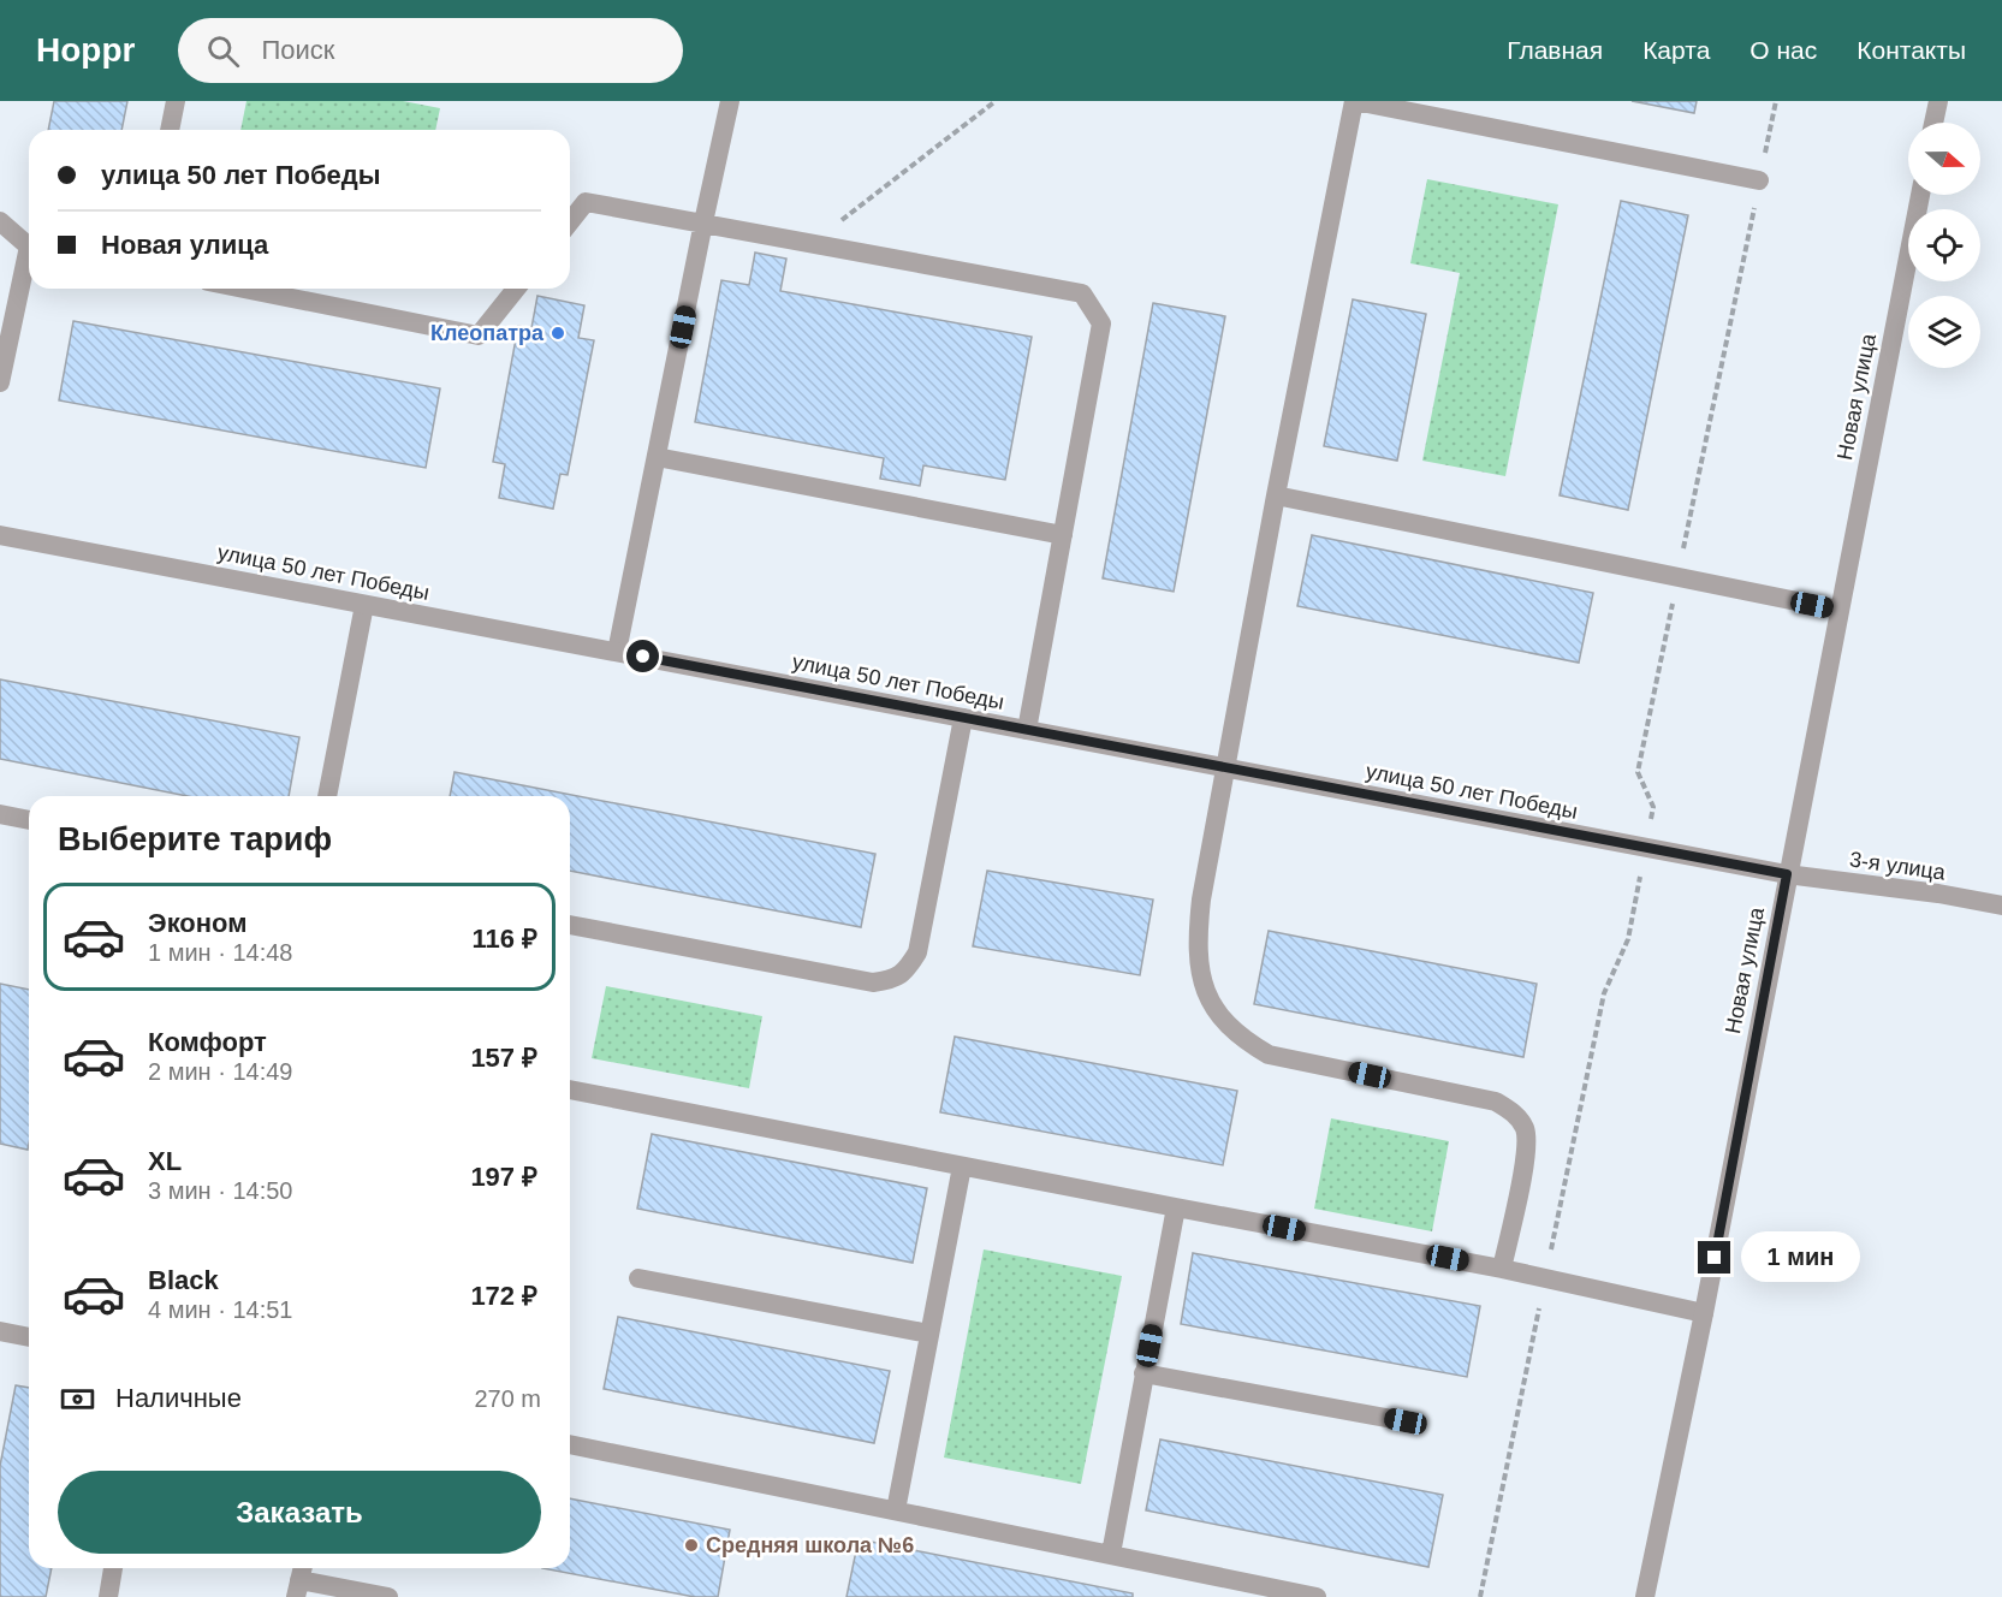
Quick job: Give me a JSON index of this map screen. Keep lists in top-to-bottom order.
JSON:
{
  "streets": {
    "street": ["Новая улица", "улица 50 лет Победы", "3-я улица"]
  },
  "crossings": [
    ["Новая улица", "улица 50 лет Победы"],
    ["Новая улица", "3-я улица"],
    ["улица 50 лет Победы", "3-я улица"]
  ],
  "places": ["Клеопатра", "Средняя школа №6"],
  "north": "right",
  "page": {
    "header": "Hoppr",
    "search": "Поиск",
    "nav": [
      "Главная",
      "Карта",
      "О нас",
      "Контакты"
    ],
    "banner": ["улица 50 лет Победы", "Новая улица"],
    "heading": "Выберите тариф",
    "list": [
      {
        "name": "Эконом",
        "note": "1 мин · 14:48",
        "value": "116 ₽"
      },
      {
        "name": "Комфорт",
        "note": "2 мин · 14:49",
        "value": "157 ₽"
      },
      {
        "name": "XL",
        "note": "3 мин · 14:50",
        "value": "197 ₽"
      },
      {
        "name": "Black",
        "note": "4 мин · 14:51",
        "value": "172 ₽"
      }
    ],
    "bubble": "1 мин",
    "pay": ["Наличные", "270 m"],
    "buttons": "Заказать"
  }
}
